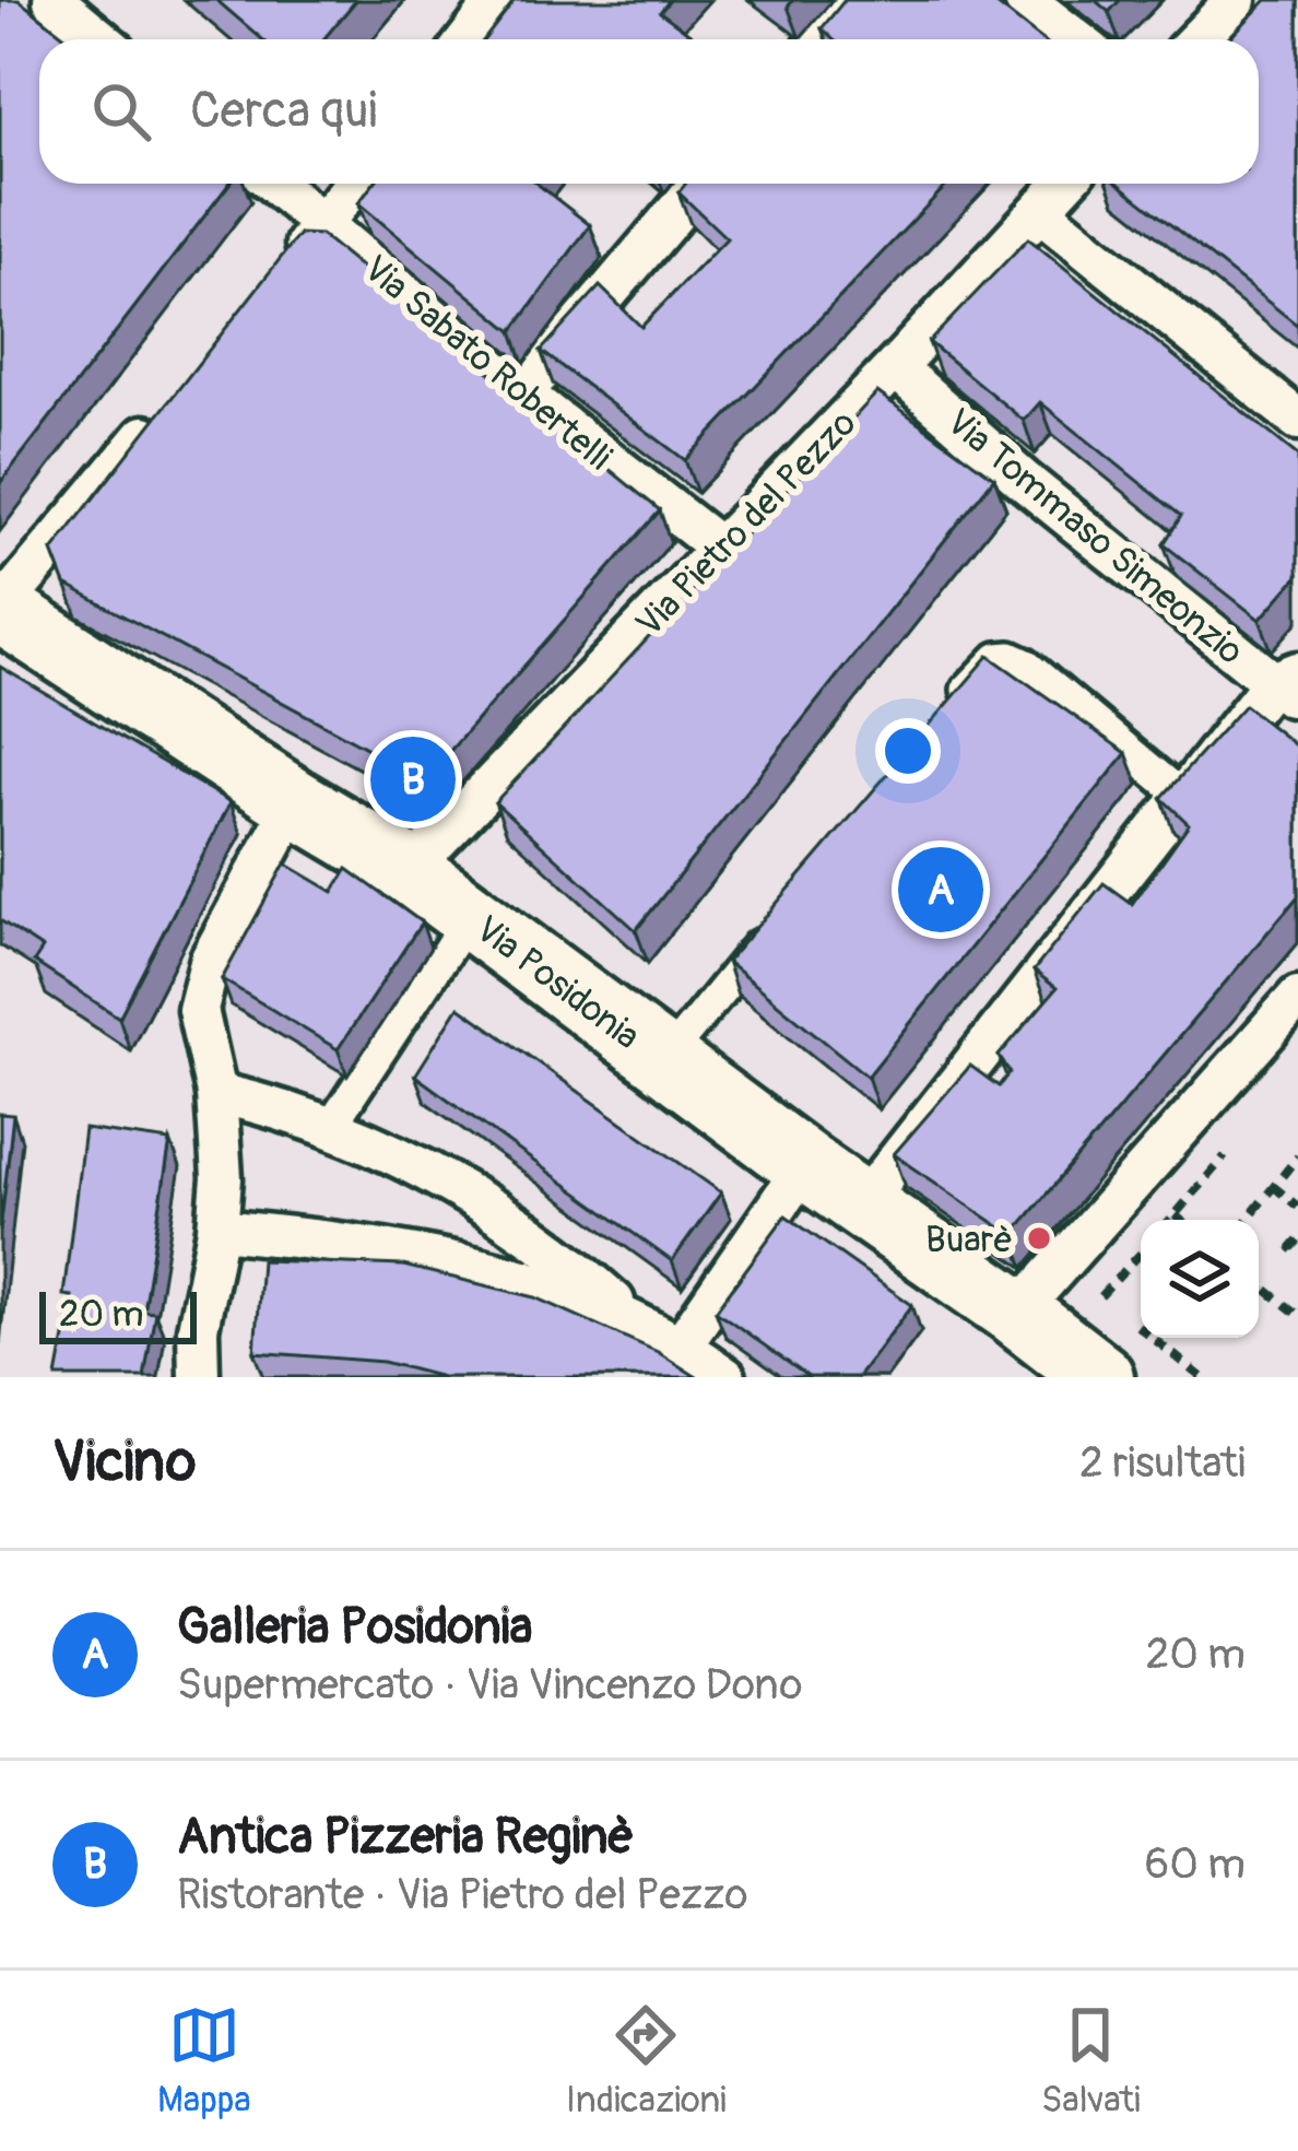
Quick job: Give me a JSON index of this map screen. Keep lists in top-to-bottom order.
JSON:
{
  "streets": {
    "main road": ["Via Posidonia"],
    "street": ["Via Sabato Robertelli", "Via Pietro del Pezzo", "Via Tommaso Simeonzio"]
  },
  "crossings": [
    ["Via Sabato Robertelli", "Via Pietro del Pezzo"],
    ["Via Pietro del Pezzo", "Via Tommaso Simeonzio"],
    ["Via Pietro del Pezzo", "Via Posidonia"]
  ],
  "places": ["Buarè"],
  "scale_bar": "20 m",
  "page": {
    "search": "Cerca qui",
    "pins": ["B", "A"],
    "scale": "20 m",
    "heading": ["Vicino", "2 risultati"],
    "list": [
      {
        "mark": "A",
        "name": "Galleria Posidonia",
        "note": "Supermercato · Via Vincenzo Dono",
        "value": "20 m"
      },
      {
        "mark": "B",
        "name": "Antica Pizzeria Reginè",
        "note": "Ristorante · Via Pietro del Pezzo",
        "value": "60 m"
      }
    ],
    "nav": ["Mappa", "Indicazioni", "Salvati"]
  }
}
